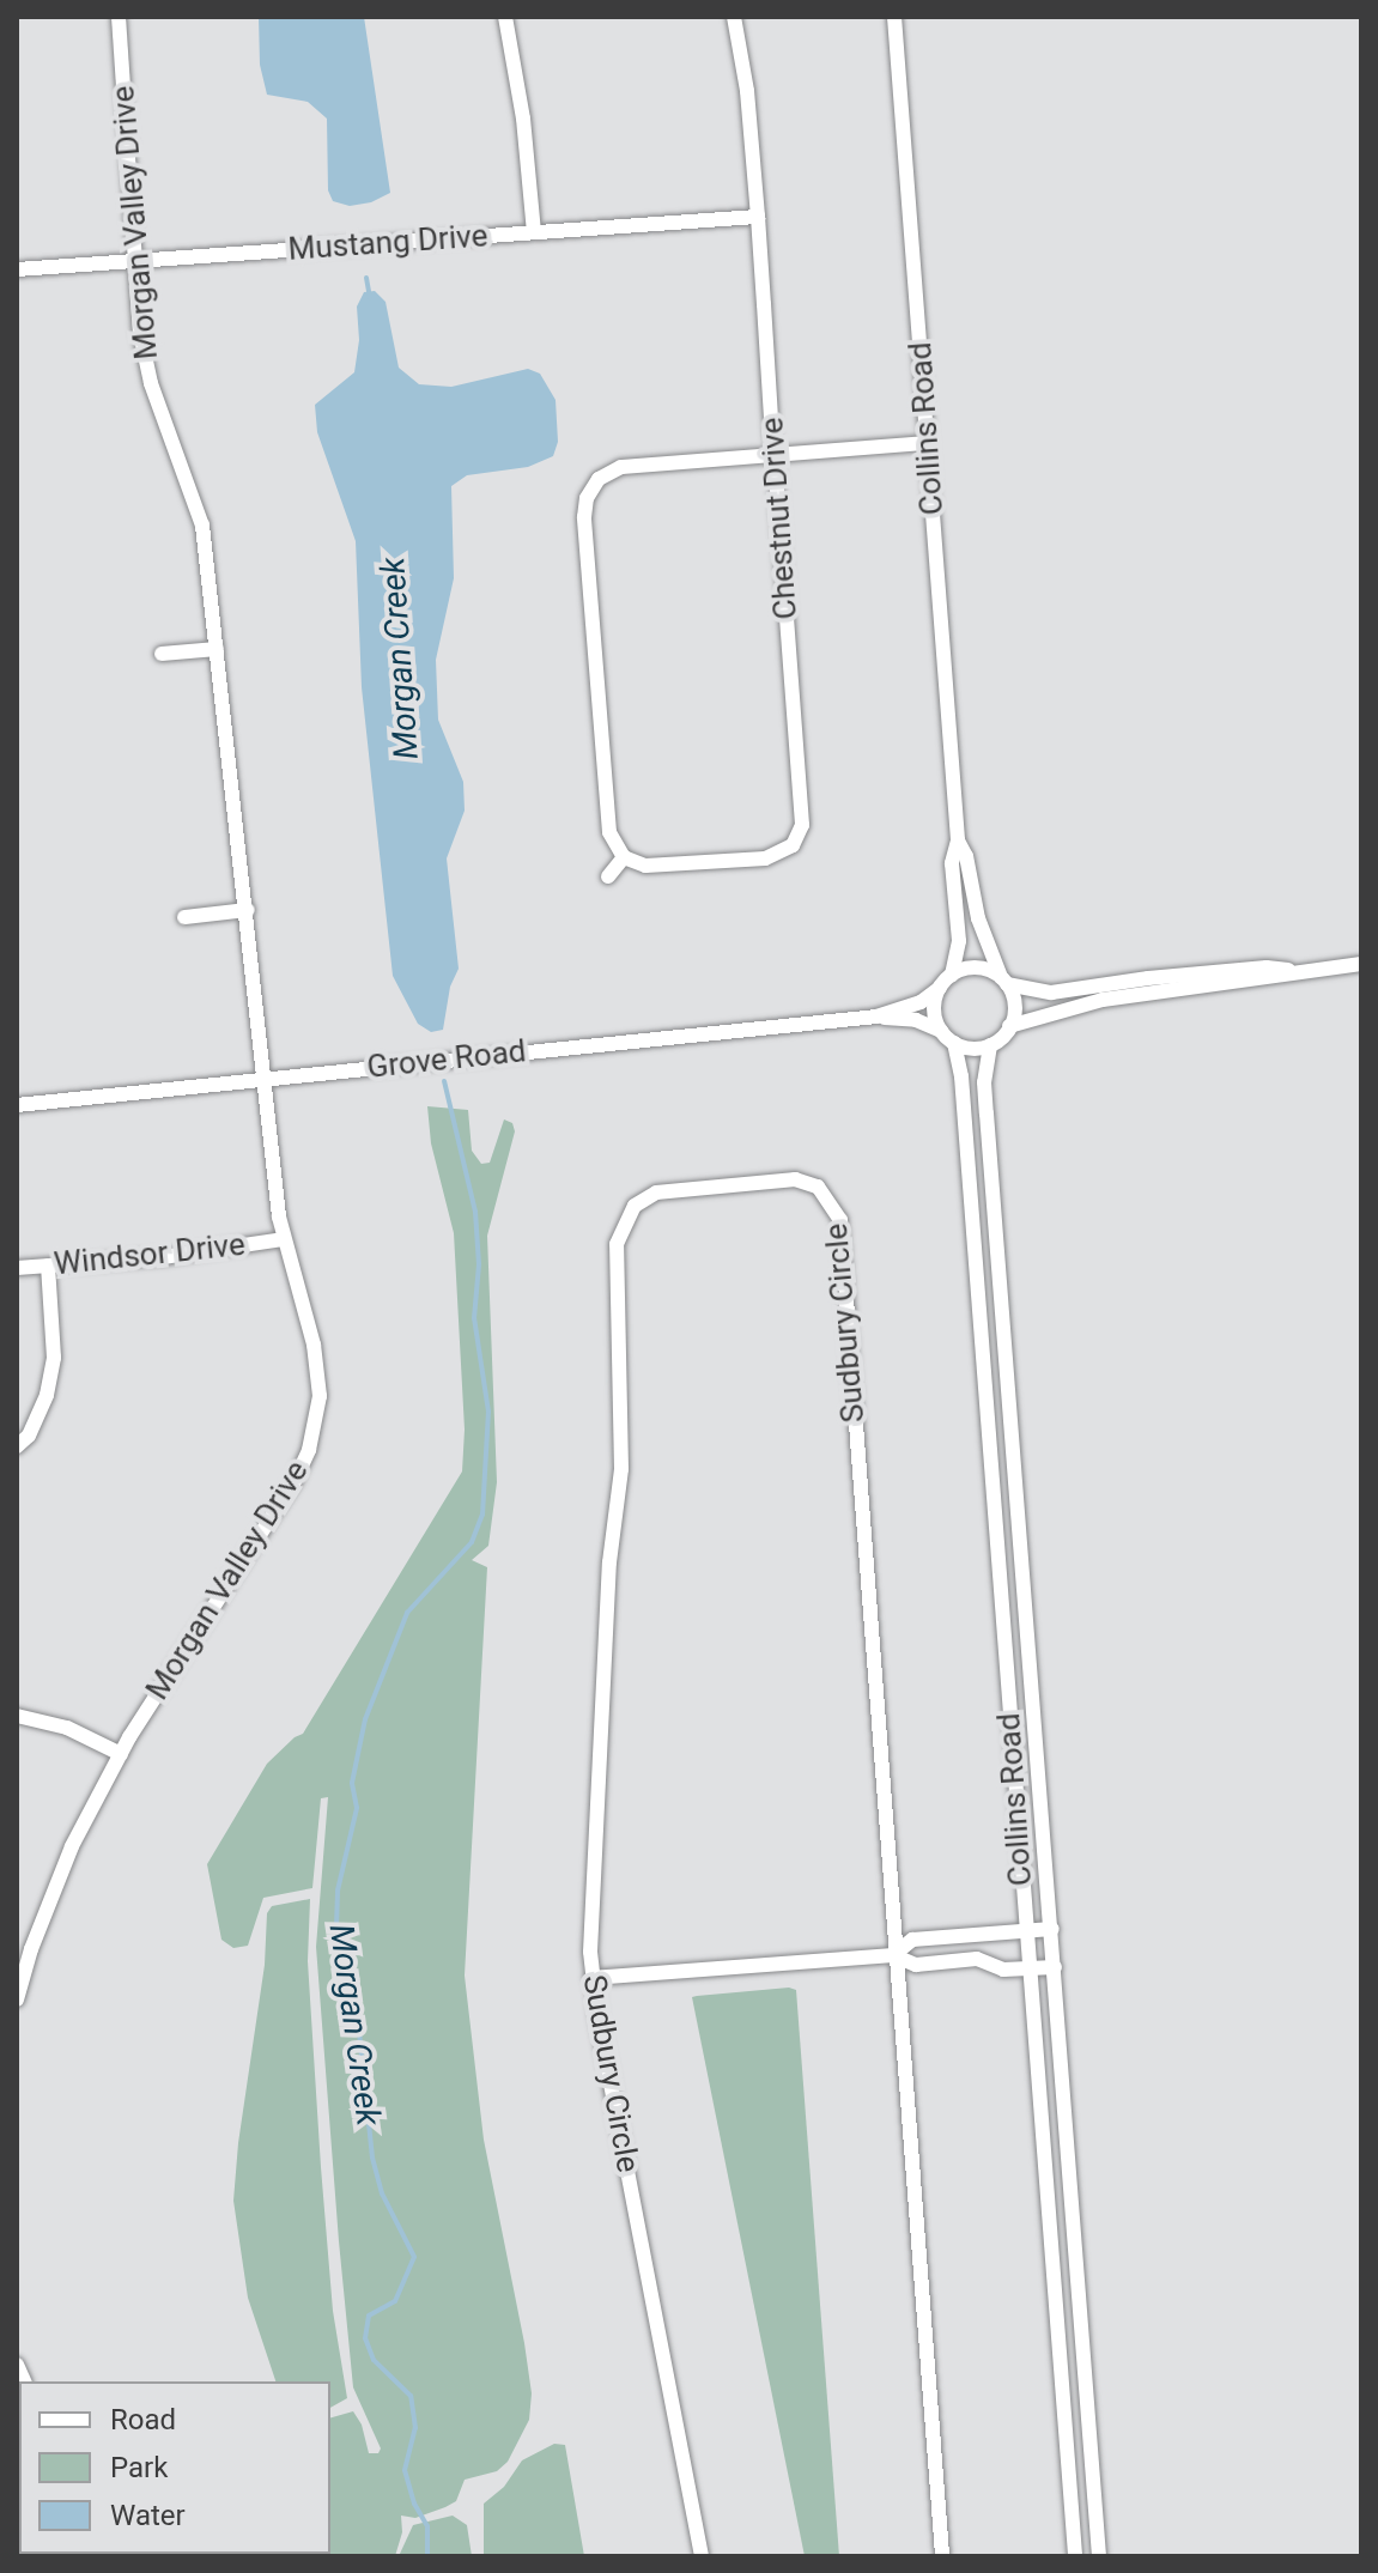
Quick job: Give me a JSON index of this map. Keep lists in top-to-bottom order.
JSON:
{
  "streets": {
    "street": [
      "Morgan Valley Drive",
      "Mustang Drive",
      "Collins Road",
      "Chestnut Drive",
      "Grove Road",
      "Windsor Drive",
      "Sudbury Circle"
    ]
  },
  "crossings": [
    ["Morgan Valley Drive", "Mustang Drive"],
    ["Morgan Valley Drive", "Grove Road"],
    ["Morgan Valley Drive", "Windsor Drive"],
    ["Mustang Drive", "Chestnut Drive"],
    ["Collins Road", "Grove Road"]
  ],
  "water": ["Morgan Creek"],
  "legend": ["Road", "Park", "Water"]
}
